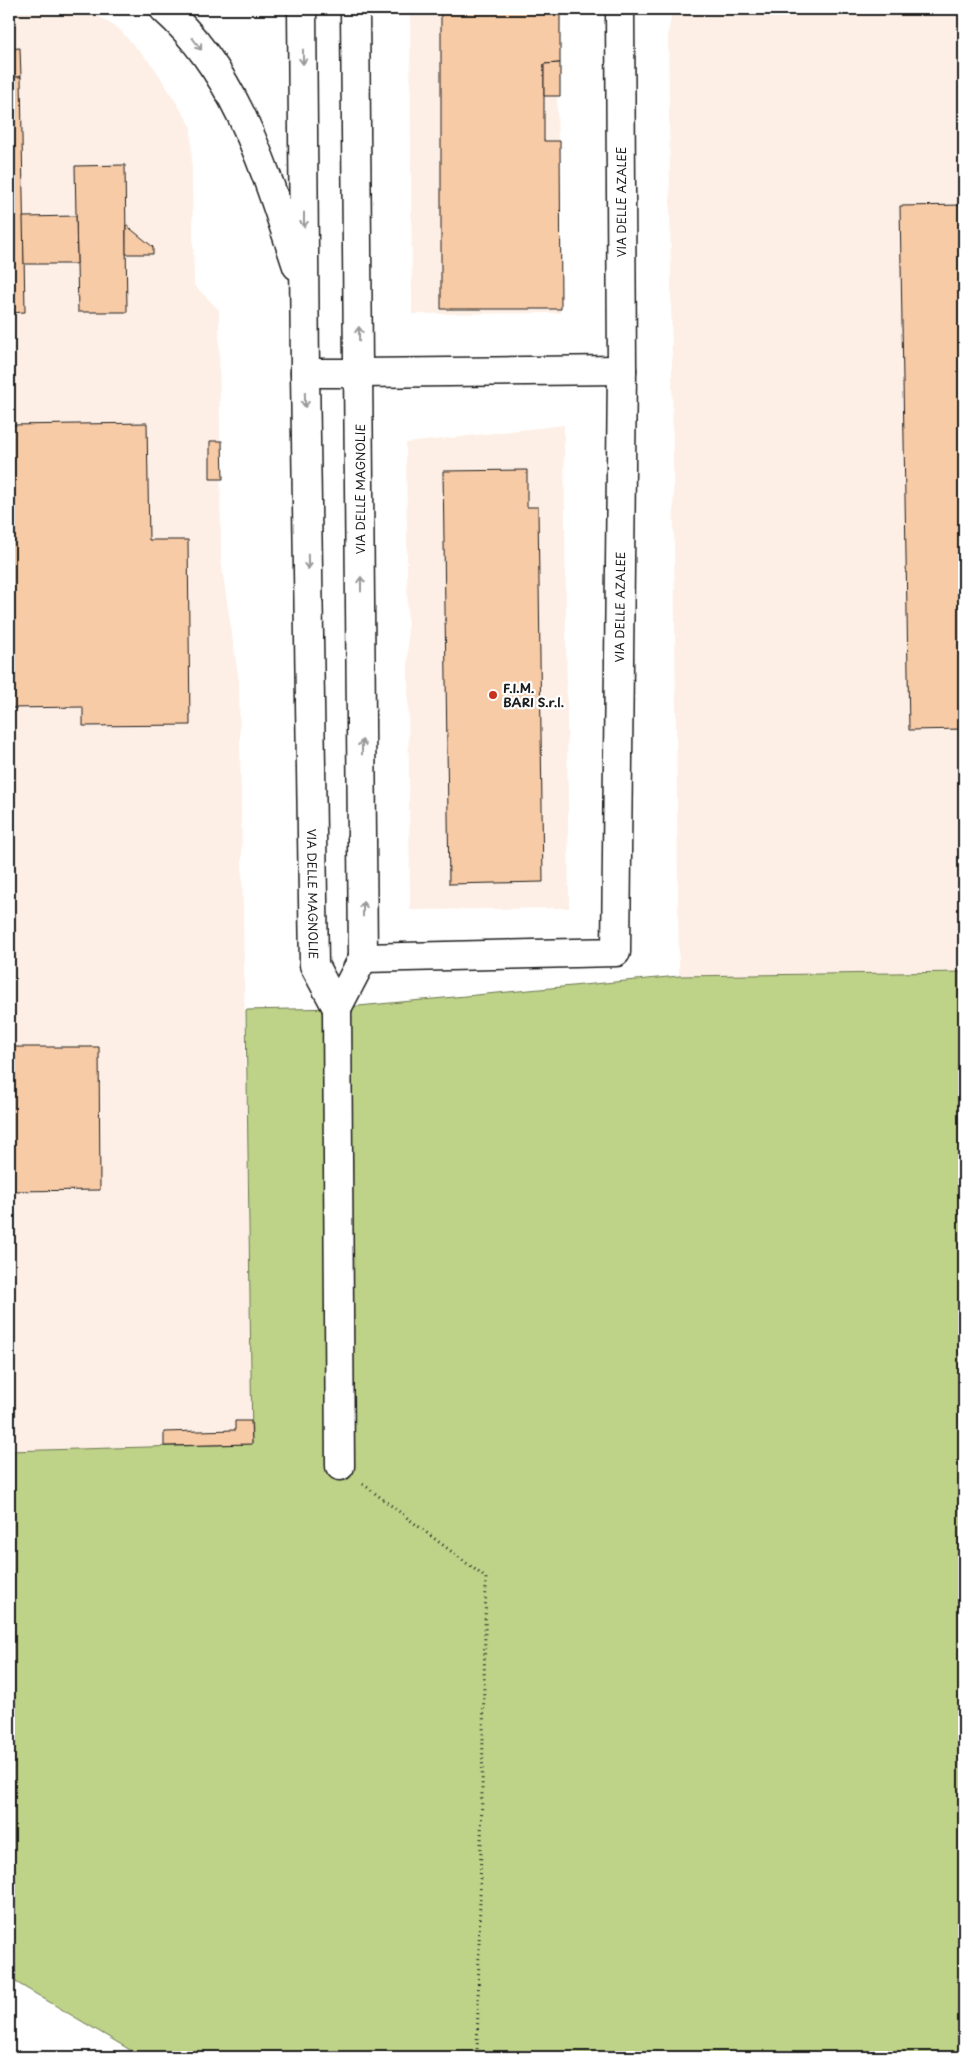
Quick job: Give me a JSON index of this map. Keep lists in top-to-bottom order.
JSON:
{
  "streets": {
    "street": ["VIA DELLE AZALEE", "VIA DELLE MAGNOLIE"]
  },
  "crossings": [
    ["VIA DELLE AZALEE", "VIA DELLE MAGNOLIE"]
  ],
  "places": ["F.I.M. BARI S.r.l."]
}
